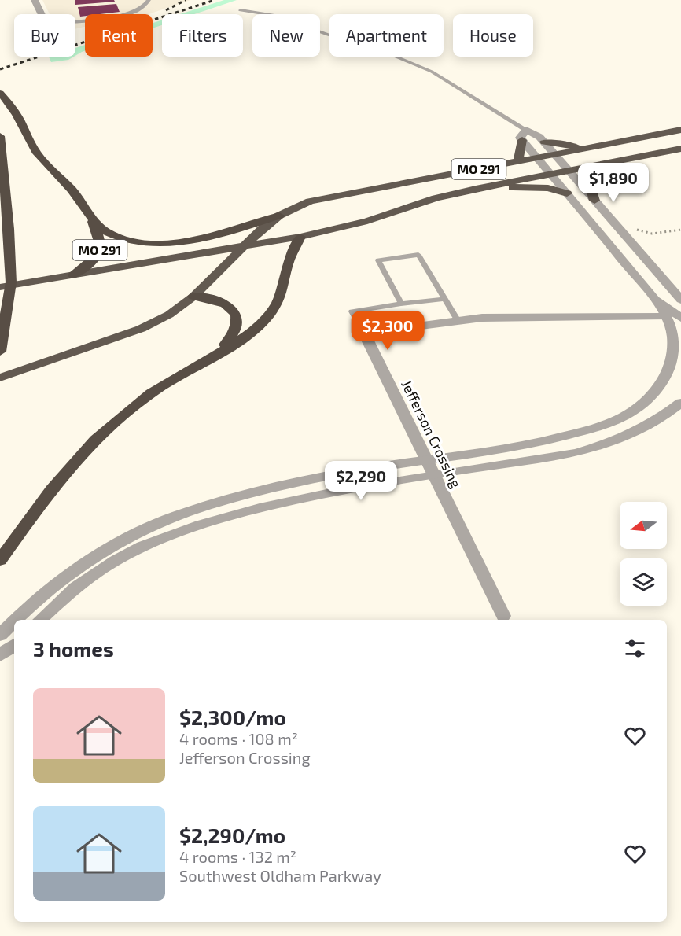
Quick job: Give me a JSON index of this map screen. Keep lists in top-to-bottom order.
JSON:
{
  "streets": {
    "highway": ["MO 291"],
    "street": ["Jefferson Crossing"]
  },
  "north": "left",
  "page": {
    "chip": [
      "Buy",
      "Rent",
      "Filters",
      "New",
      "Apartment",
      "House"
    ],
    "price": ["$1,890", "$2,300", "$2,290"],
    "heading": "3 homes",
    "list": [
      {
        "name": "$2,300/mo",
        "note": "4 rooms · 108 m² · Jefferson Crossing"
      },
      {
        "name": "$2,290/mo",
        "note": "4 rooms · 132 m² · Southwest Oldham Parkway"
      }
    ]
  }
}
